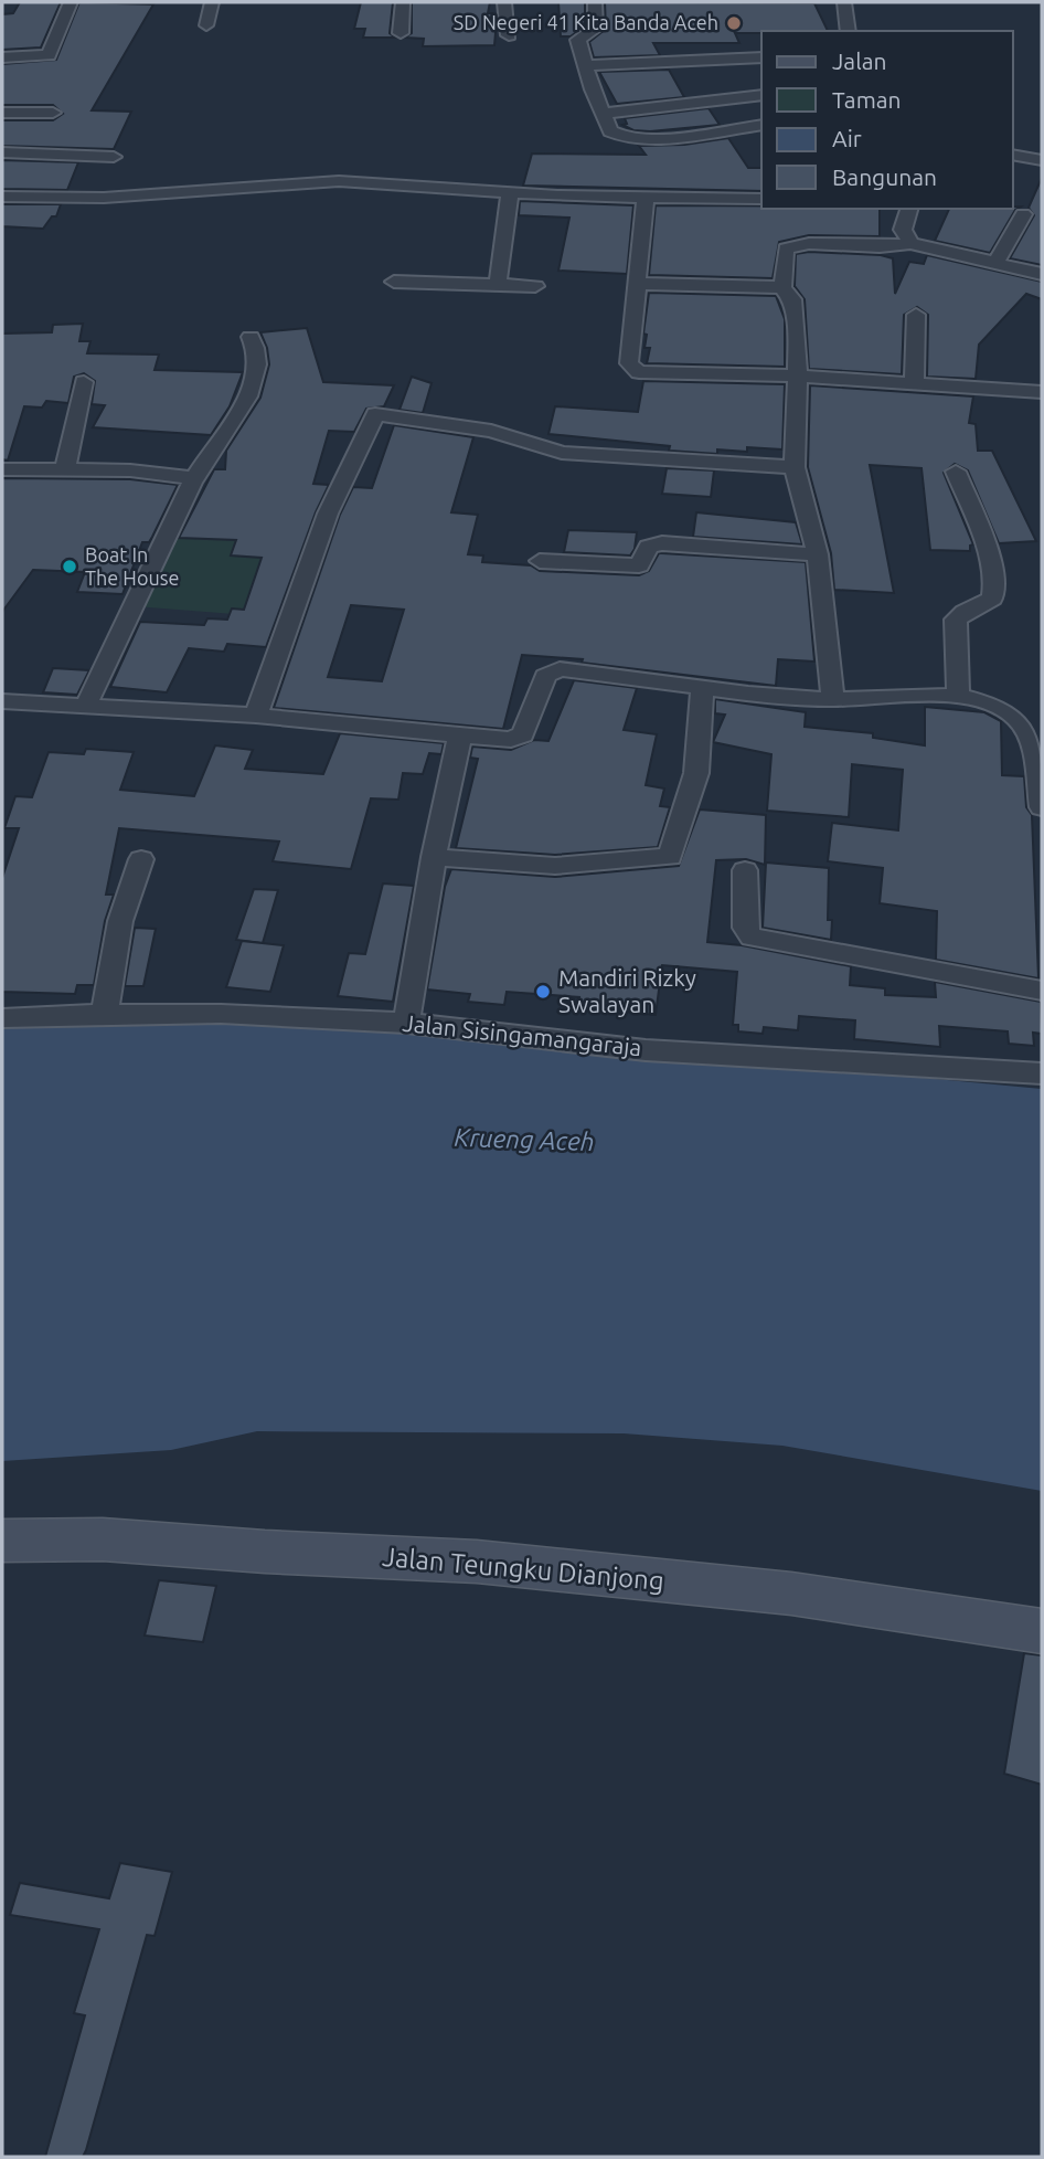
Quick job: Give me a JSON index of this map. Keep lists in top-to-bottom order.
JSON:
{
  "streets": {
    "street": ["Jalan Sisingamangaraja", "Jalan Teungku Dianjong"]
  },
  "water": ["Krueng Aceh"],
  "places": ["SD Negeri 41 Kita Banda Aceh", "Boat In The House", "Mandiri Rizky Swalayan"],
  "legend": [
    "Jalan",
    "Taman",
    "Air",
    "Bangunan"
  ]
}
